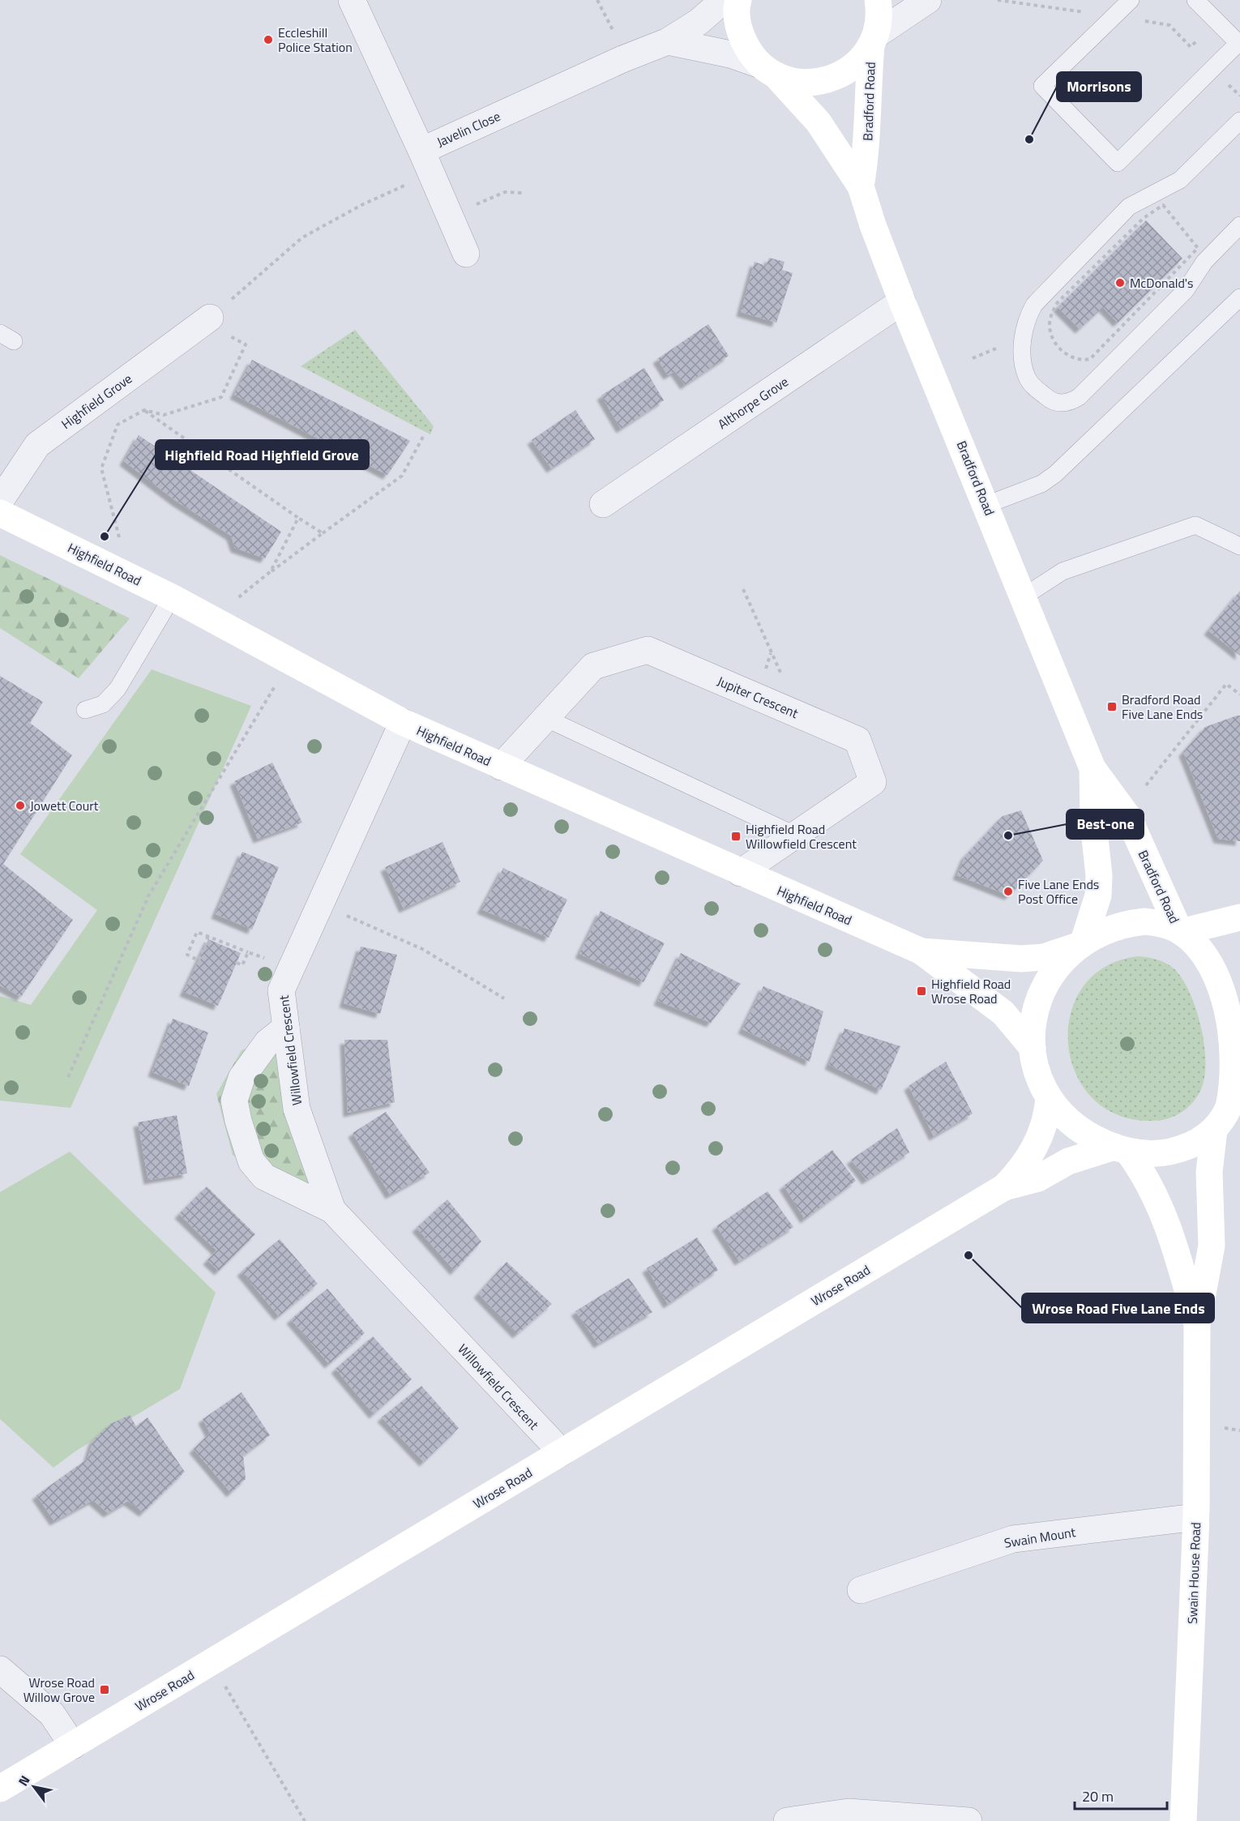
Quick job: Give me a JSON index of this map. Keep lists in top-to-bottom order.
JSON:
{
  "streets": {
    "street": [
      "Bradford Road",
      "Javelin Close",
      "Highfield Grove",
      "Althorpe Grove",
      "Highfield Road",
      "Jupiter Crescent",
      "Willowfield Crescent",
      "Wrose Road",
      "Swain Mount",
      "Swain House Road"
    ]
  },
  "crossings": [
    ["Bradford Road", "Althorpe Grove"],
    ["Bradford Road", "Highfield Road"],
    ["Highfield Road", "Jupiter Crescent"],
    ["Highfield Road", "Willowfield Crescent"],
    ["Willowfield Crescent", "Wrose Road"],
    ["Wrose Road", "Swain House Road"],
    ["Swain Mount", "Swain House Road"]
  ],
  "places": {
    "other": [
      "Eccleshill Police Station",
      "Morrisons",
      "McDonald's",
      "Highfield Road Highfield Grove",
      "Jowett Court",
      "Best-one",
      "Five Lane Ends Post Office",
      "Wrose Road Five Lane Ends"
    ],
    "transit": [
      "Bradford Road Five Lane Ends",
      "Highfield Road Willowfield Crescent",
      "Highfield Road Wrose Road",
      "Wrose Road Willow Grove"
    ]
  },
  "scale_bar": "20 m",
  "north": "top left"
}
